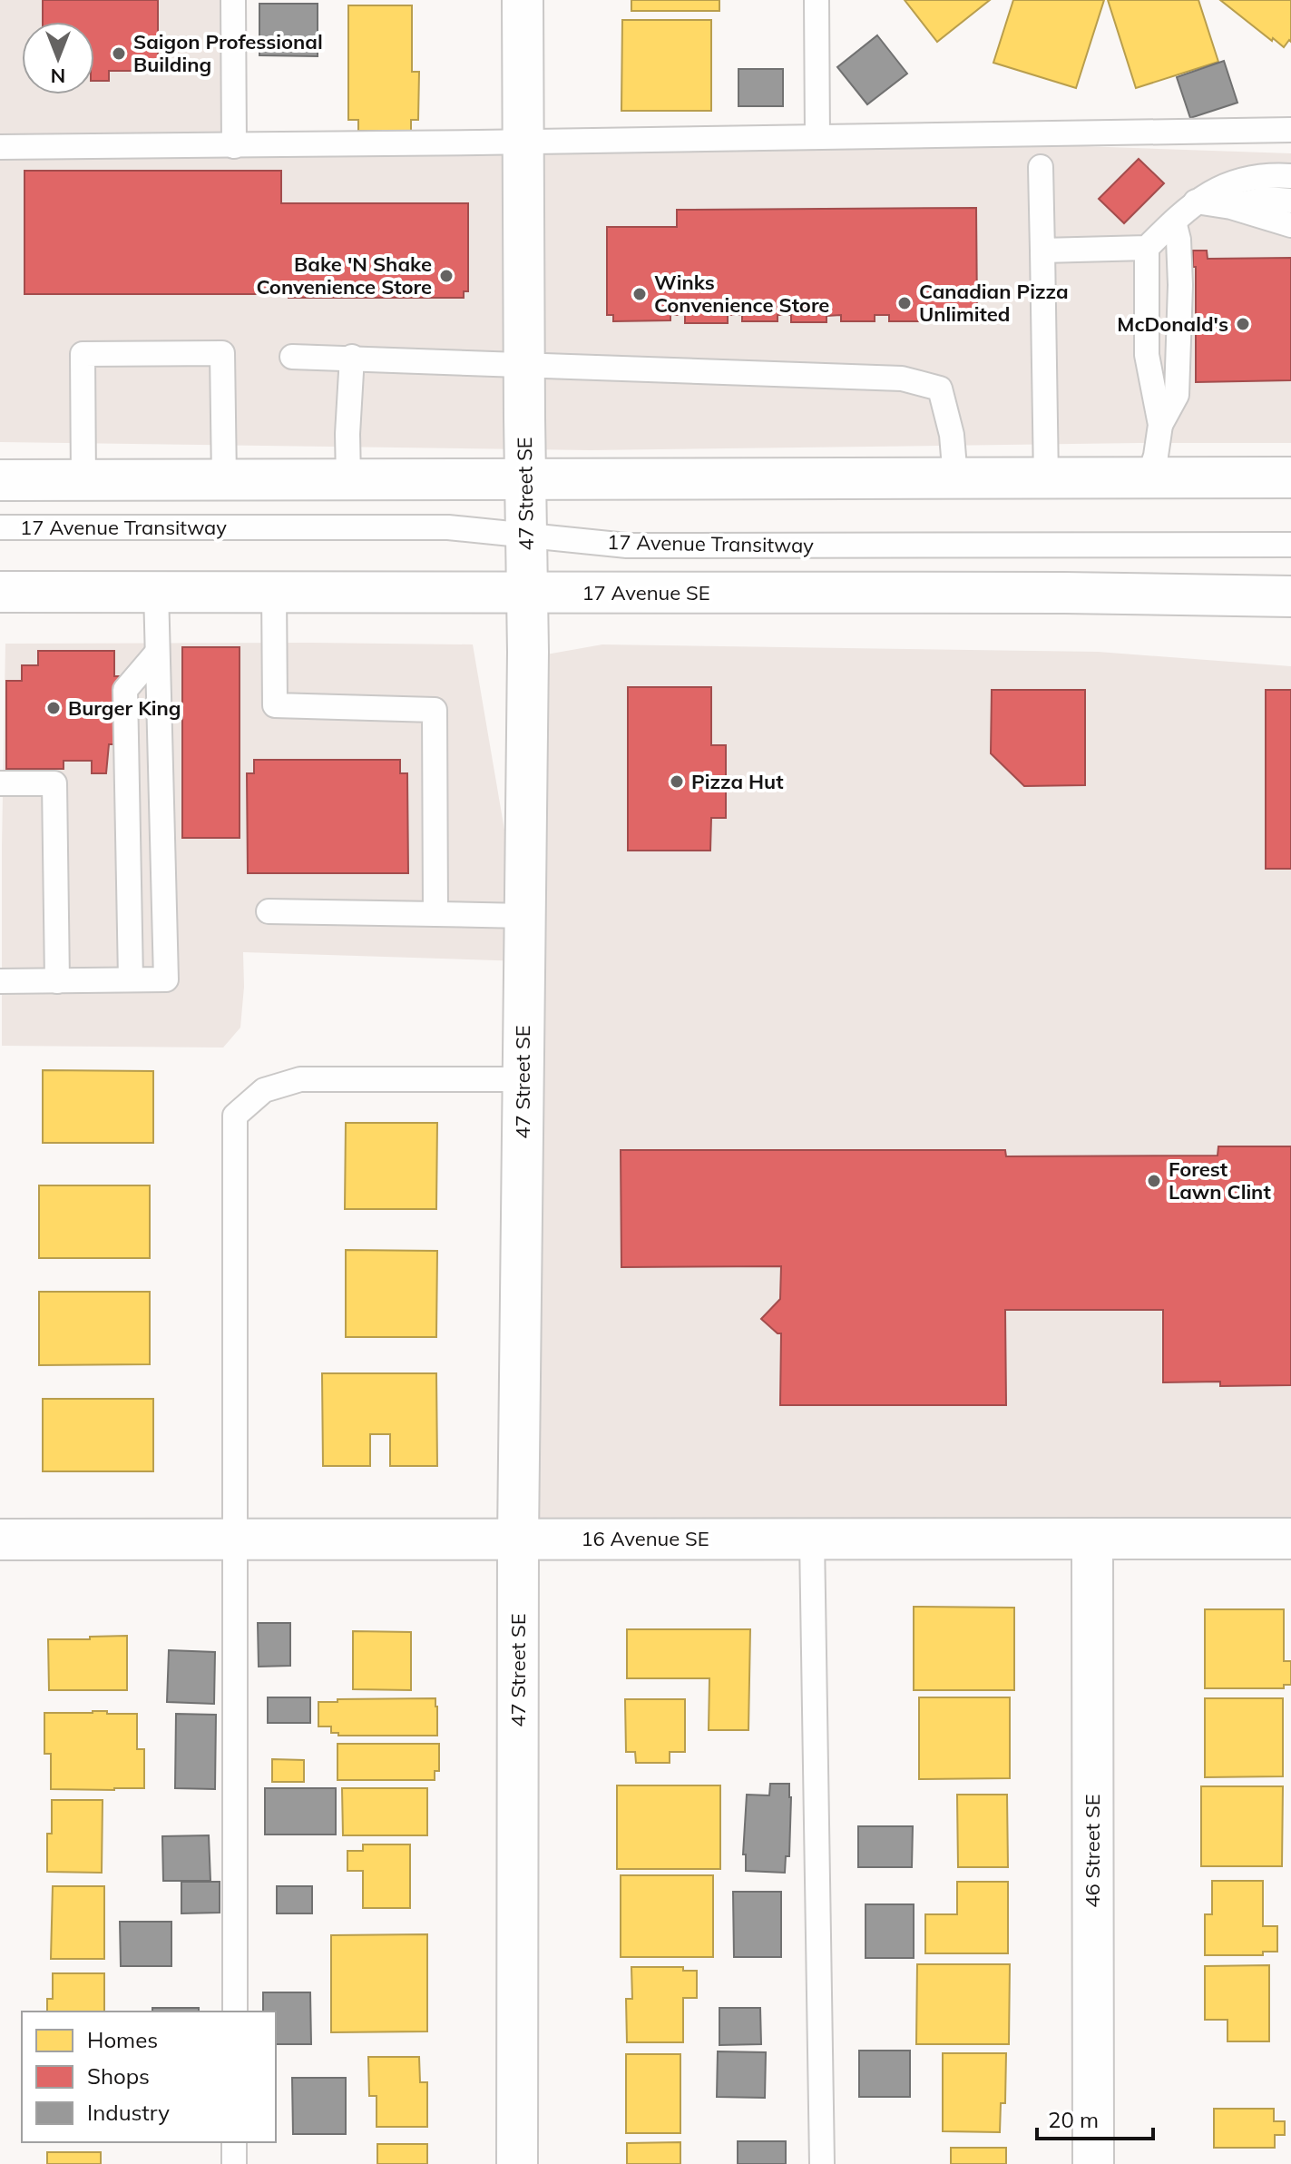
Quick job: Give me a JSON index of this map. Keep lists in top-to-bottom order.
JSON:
{
  "streets": {
    "street": [
      "47 Street SE",
      "17 Avenue SE",
      "16 Avenue SE",
      "46 Street SE"
    ],
    "lane": ["17 Avenue Transitway"]
  },
  "crossings": [
    ["47 Street SE", "17 Avenue Transitway"],
    ["47 Street SE", "17 Avenue SE"],
    ["47 Street SE", "16 Avenue SE"],
    ["16 Avenue SE", "46 Street SE"]
  ],
  "places": [
    "Saigon Professional Building",
    "Bake 'N Shake Convenience Store",
    "Winks Convenience Store",
    "Canadian Pizza Unlimited",
    "McDonald's",
    "Burger King",
    "Pizza Hut",
    "Forest Lawn Clint"
  ],
  "legend": ["Homes", "Shops", "Industry"],
  "scale_bar": "20 m",
  "north": "bottom"
}
